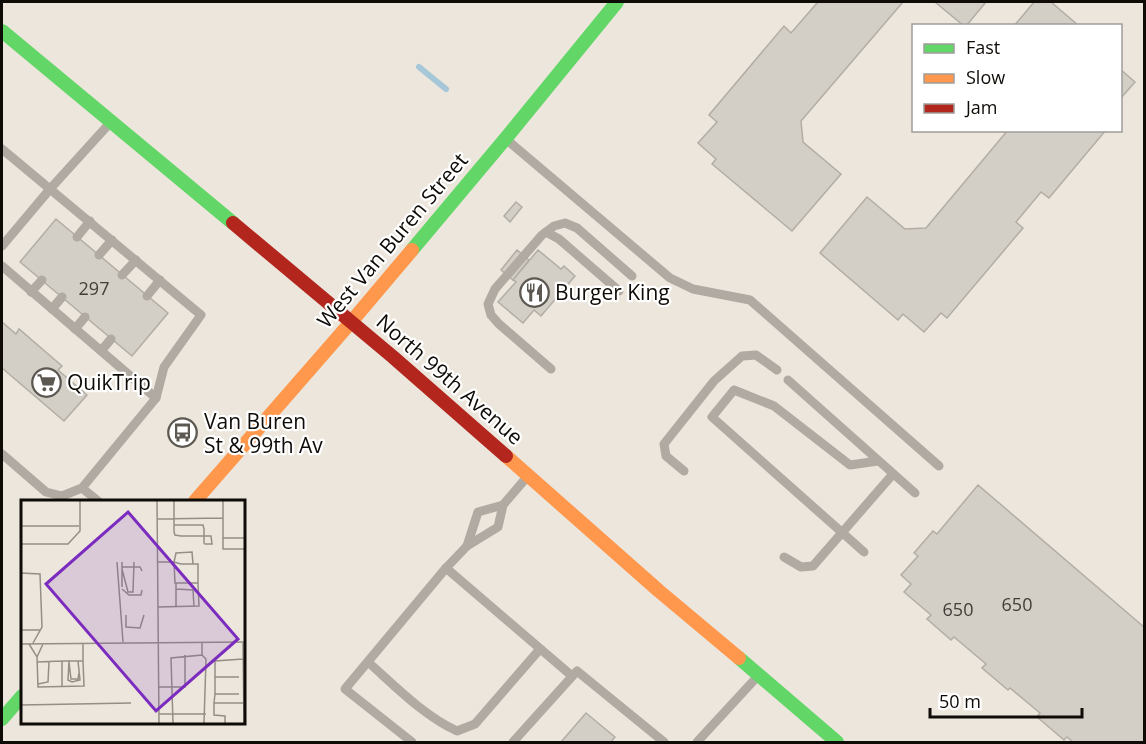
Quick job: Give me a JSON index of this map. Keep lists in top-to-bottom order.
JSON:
{
  "streets": {
    "main road": ["West Van Buren Street", "North 99th Avenue"]
  },
  "crossings": [
    ["West Van Buren Street", "North 99th Avenue"]
  ],
  "places": {
    "restaurant": ["Burger King"],
    "supermarket": ["QuikTrip"],
    "bus stop": ["Van Buren St & 99th Av"]
  },
  "house_numbers": ["297", "650", "650"],
  "legend": ["Fast", "Slow", "Jam"],
  "scale_bar": "50 m"
}
